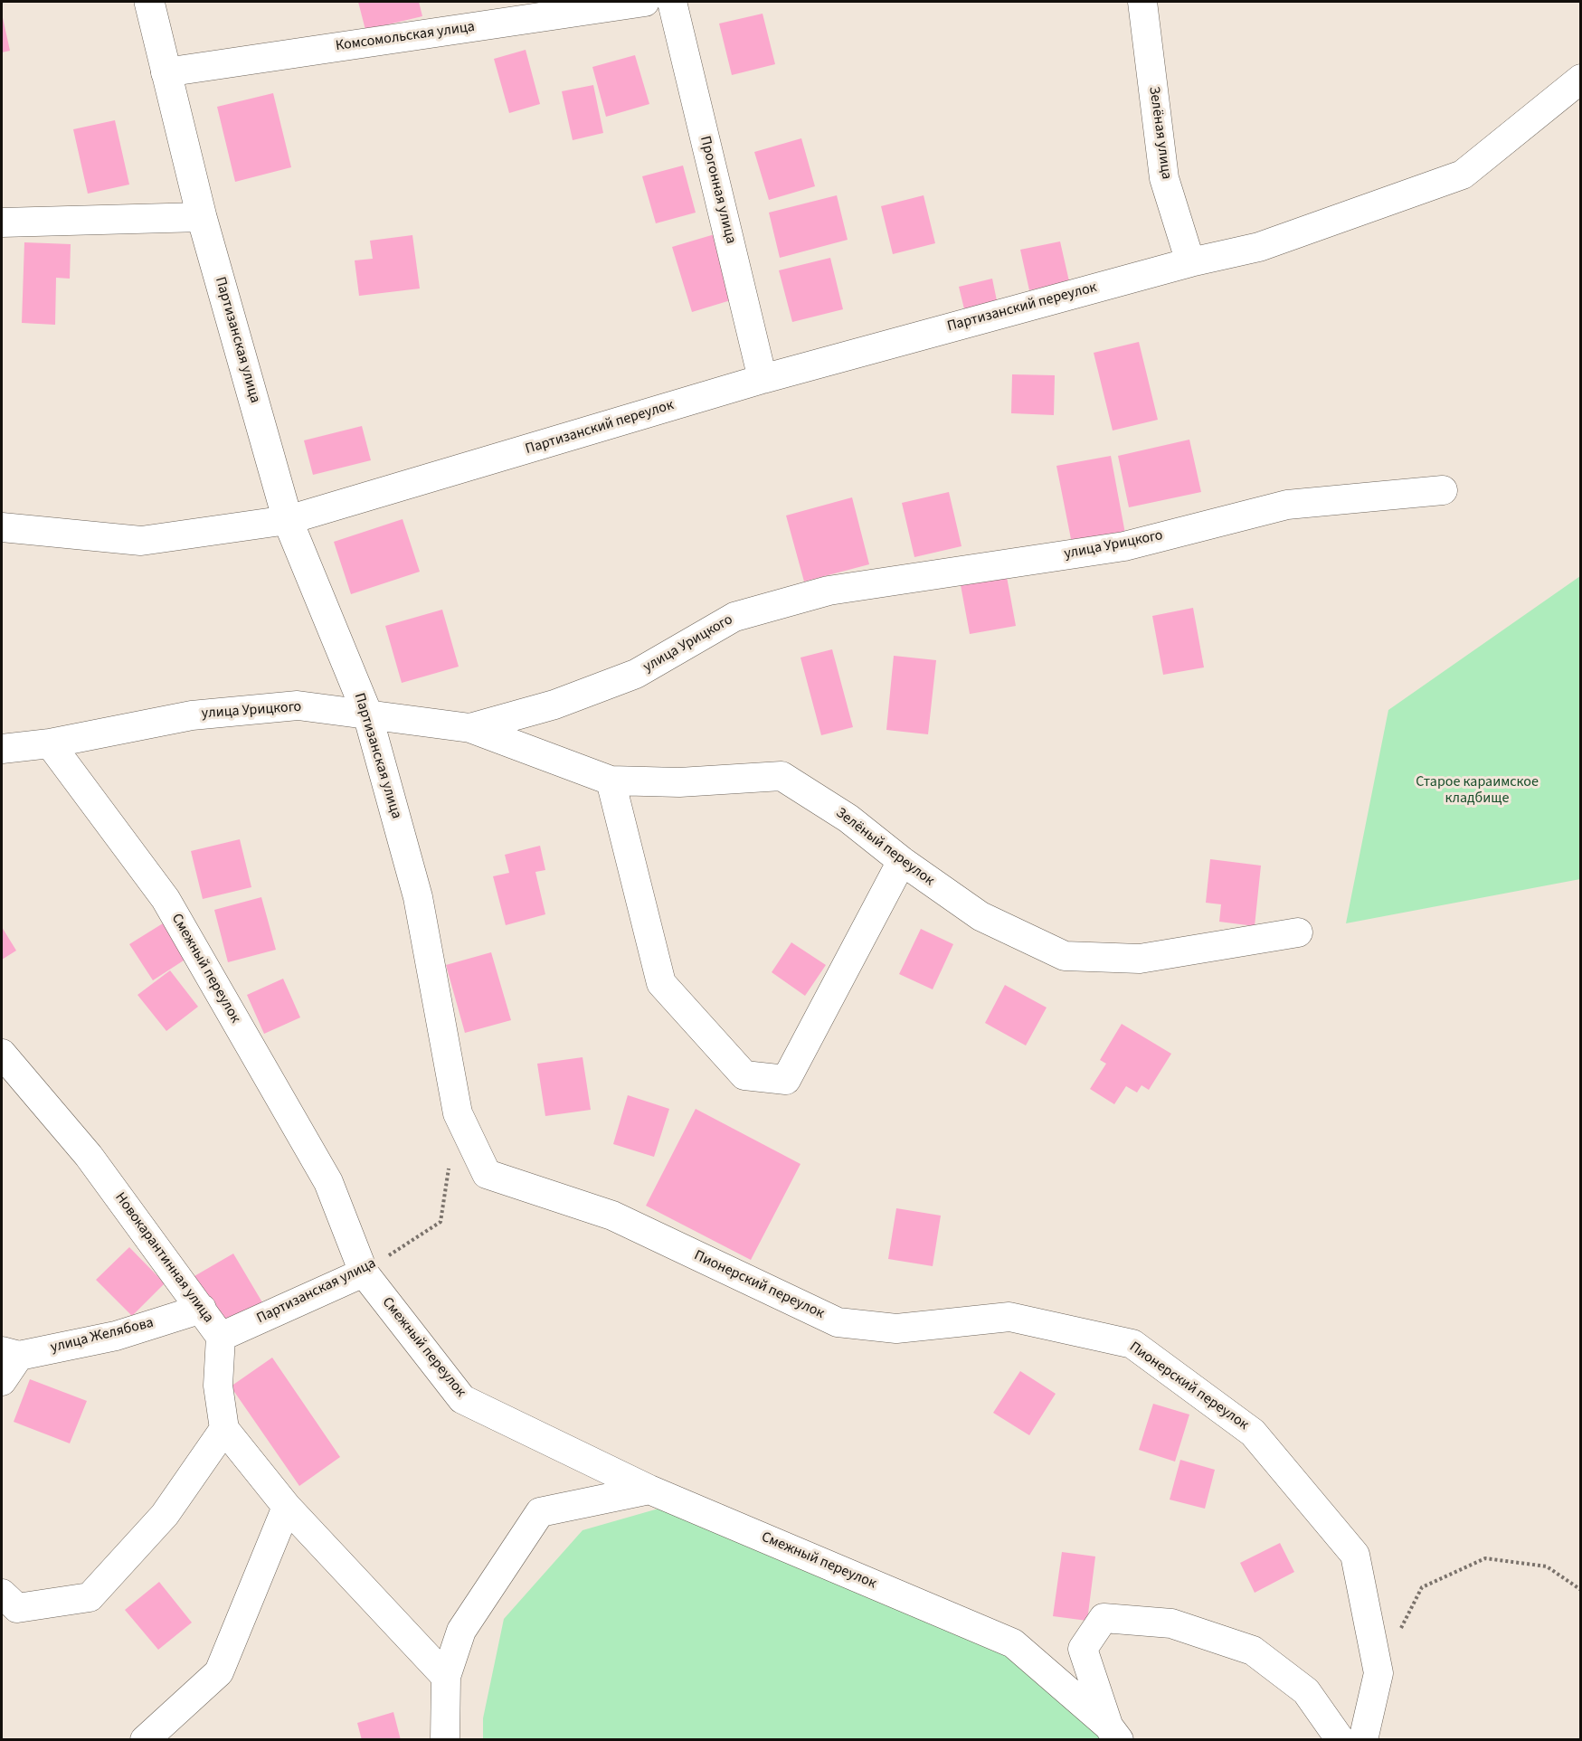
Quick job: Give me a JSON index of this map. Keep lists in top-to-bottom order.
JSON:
{
  "streets": {
    "street": [
      "Комсомольская улица",
      "Зелёная улица",
      "Прогонная улица",
      "Партизанский переулок",
      "Партизанская улица",
      "улица Урицкого",
      "Зелёный переулок",
      "Смежный переулок",
      "Новокарантинная улица",
      "Пионерский переулок",
      "улица Желябова"
    ]
  },
  "crossings": [
    ["Комсомольская улица", "Партизанская улица"],
    ["Зелёная улица", "Партизанский переулок"],
    ["Прогонная улица", "Партизанский переулок"],
    ["Партизанский переулок", "Партизанская улица"],
    ["Партизанская улица", "улица Урицкого"],
    ["Партизанская улица", "Смежный переулок"],
    ["Партизанская улица", "Новокарантинная улица"],
    ["Партизанская улица", "Пионерский переулок"],
    ["улица Урицкого", "Зелёный переулок"],
    ["улица Урицкого", "Смежный переулок"],
    ["Новокарантинная улица", "улица Желябова"]
  ],
  "parks": ["Старое караимское кладбище"]
}
